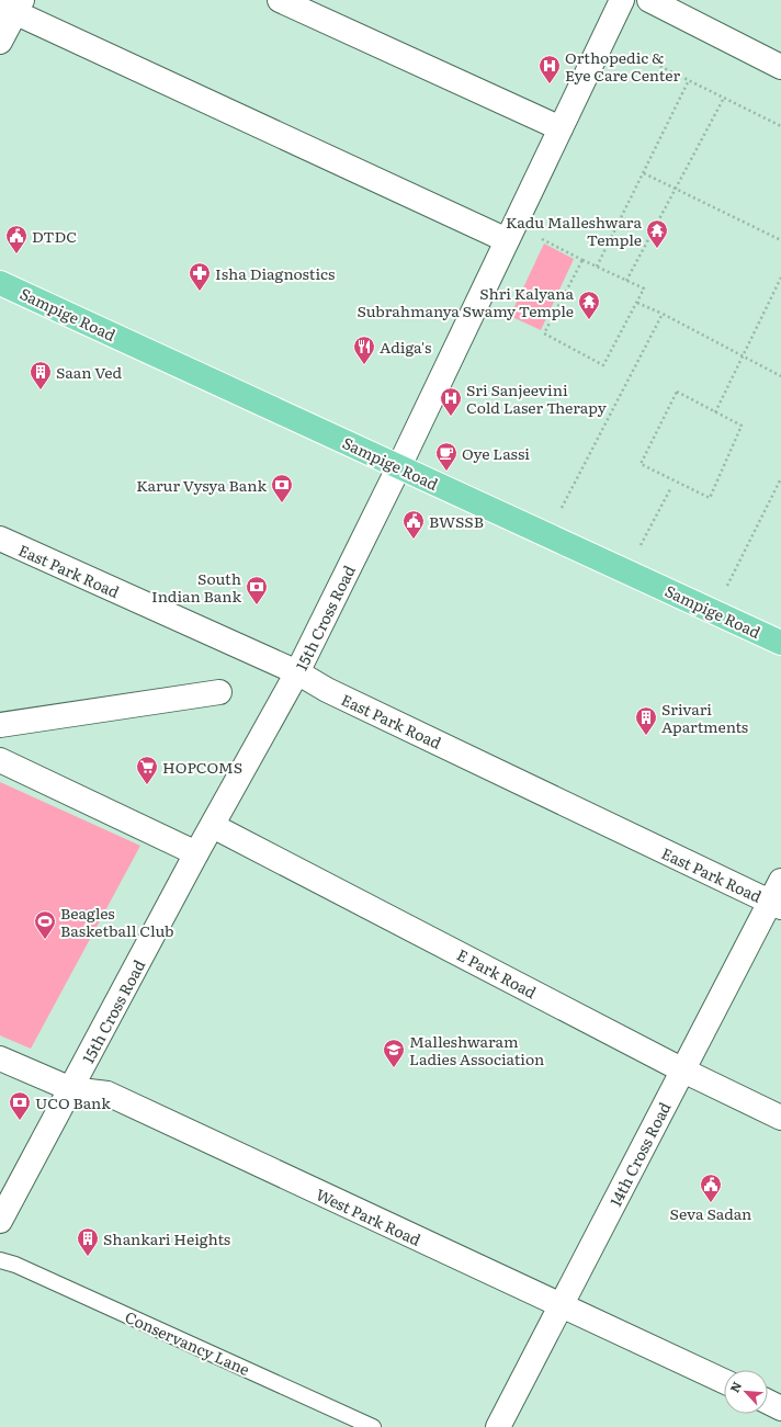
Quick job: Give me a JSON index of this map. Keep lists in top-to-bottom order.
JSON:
{
  "streets": {
    "main road": ["Sampige Road"],
    "street": [
      "East Park Road",
      "15th Cross Road",
      "E Park Road",
      "14th Cross Road",
      "West Park Road"
    ],
    "lane": ["Conservancy Lane"]
  },
  "crossings": [
    ["Sampige Road", "15th Cross Road"],
    ["East Park Road", "15th Cross Road"],
    ["East Park Road", "14th Cross Road"],
    ["15th Cross Road", "E Park Road"],
    ["15th Cross Road", "West Park Road"],
    ["E Park Road", "14th Cross Road"],
    ["14th Cross Road", "West Park Road"]
  ],
  "places": {
    "hospital": ["Orthopedic & Eye Care Center", "Sri Sanjeevini Cold Laser Therapy"],
    "temple": ["Kadu Malleshwara Temple", "Shri Kalyana Subrahmanya Swamy Temple"],
    "public building": ["DTDC", "BWSSB", "Seva Sadan"],
    "pharmacy": ["Isha Diagnostics"],
    "restaurant": ["Adiga's"],
    "building": ["Saan Ved", "Srivari Apartments", "Shankari Heights"],
    "cafe": ["Oye Lassi"],
    "bank": ["Karur Vysya Bank", "South Indian Bank", "UCO Bank"],
    "supermarket": ["HOPCOMS"],
    "sports": ["Beagles Basketball Club"],
    "school or university": ["Malleshwaram Ladies Association"]
  },
  "north": "top left"
}
